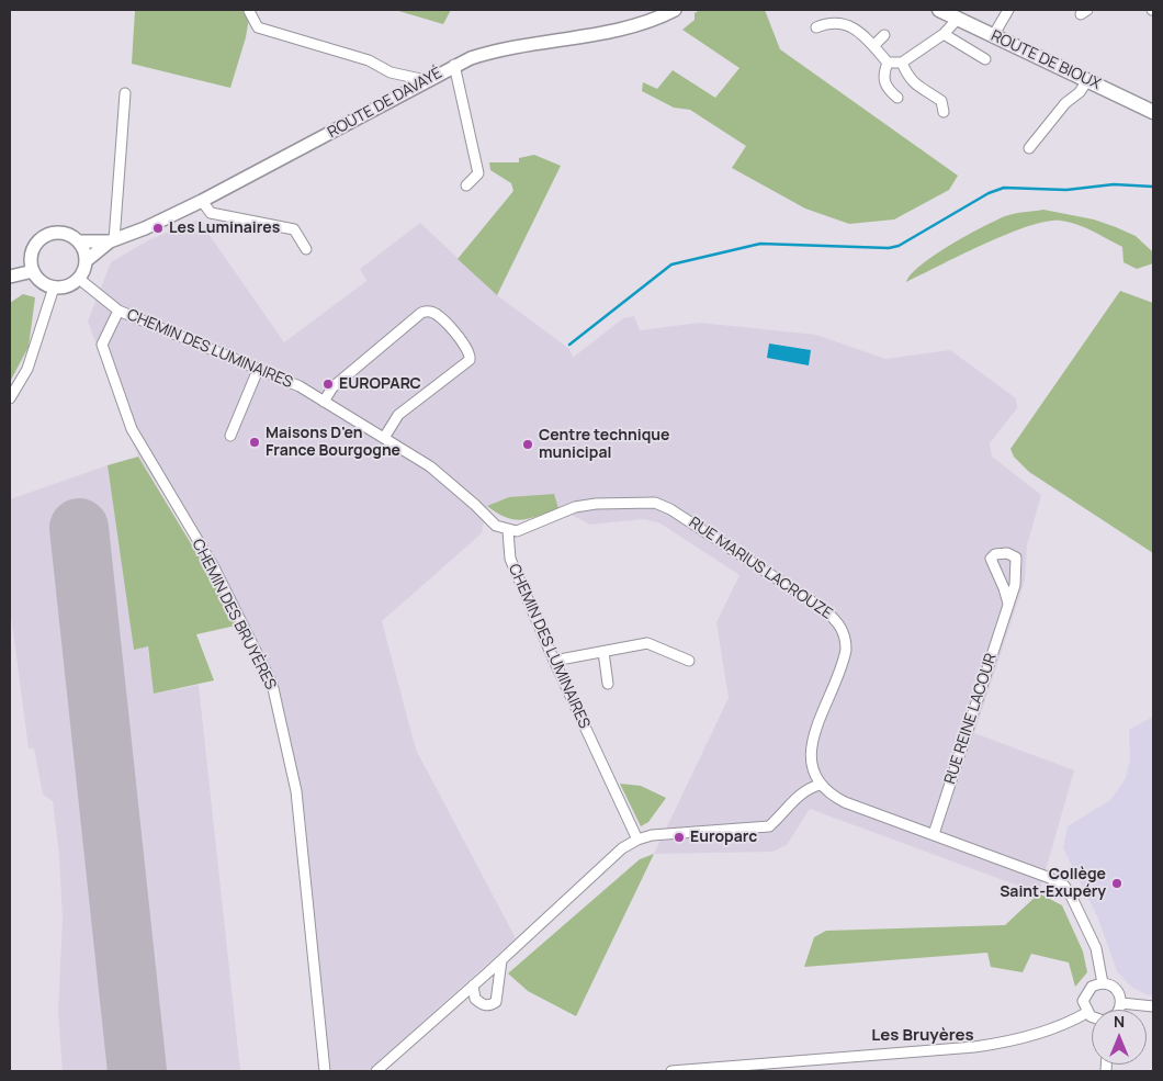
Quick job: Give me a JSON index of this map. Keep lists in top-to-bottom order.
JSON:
{
  "streets": {
    "main road": ["ROUTE DE BIOUX"],
    "street": [
      "ROUTE DE DAVAYÉ",
      "CHEMIN DES LUMINAIRES",
      "RUE MARIUS LACROUZE",
      "CHEMIN DES BRUYÈRES",
      "RUE REINE LACOUR"
    ]
  },
  "crossings": [
    ["ROUTE DE DAVAYÉ", "CHEMIN DES LUMINAIRES"],
    ["CHEMIN DES LUMINAIRES", "RUE MARIUS LACROUZE"],
    ["CHEMIN DES LUMINAIRES", "CHEMIN DES BRUYÈRES"]
  ],
  "districts": ["Les Bruyères"],
  "places": [
    "Les Luminaires",
    "EUROPARC",
    "Maisons D'en France Bourgogne",
    "Centre technique municipal",
    "Europarc",
    "Collège Saint-Exupéry"
  ],
  "north": "top"
}
